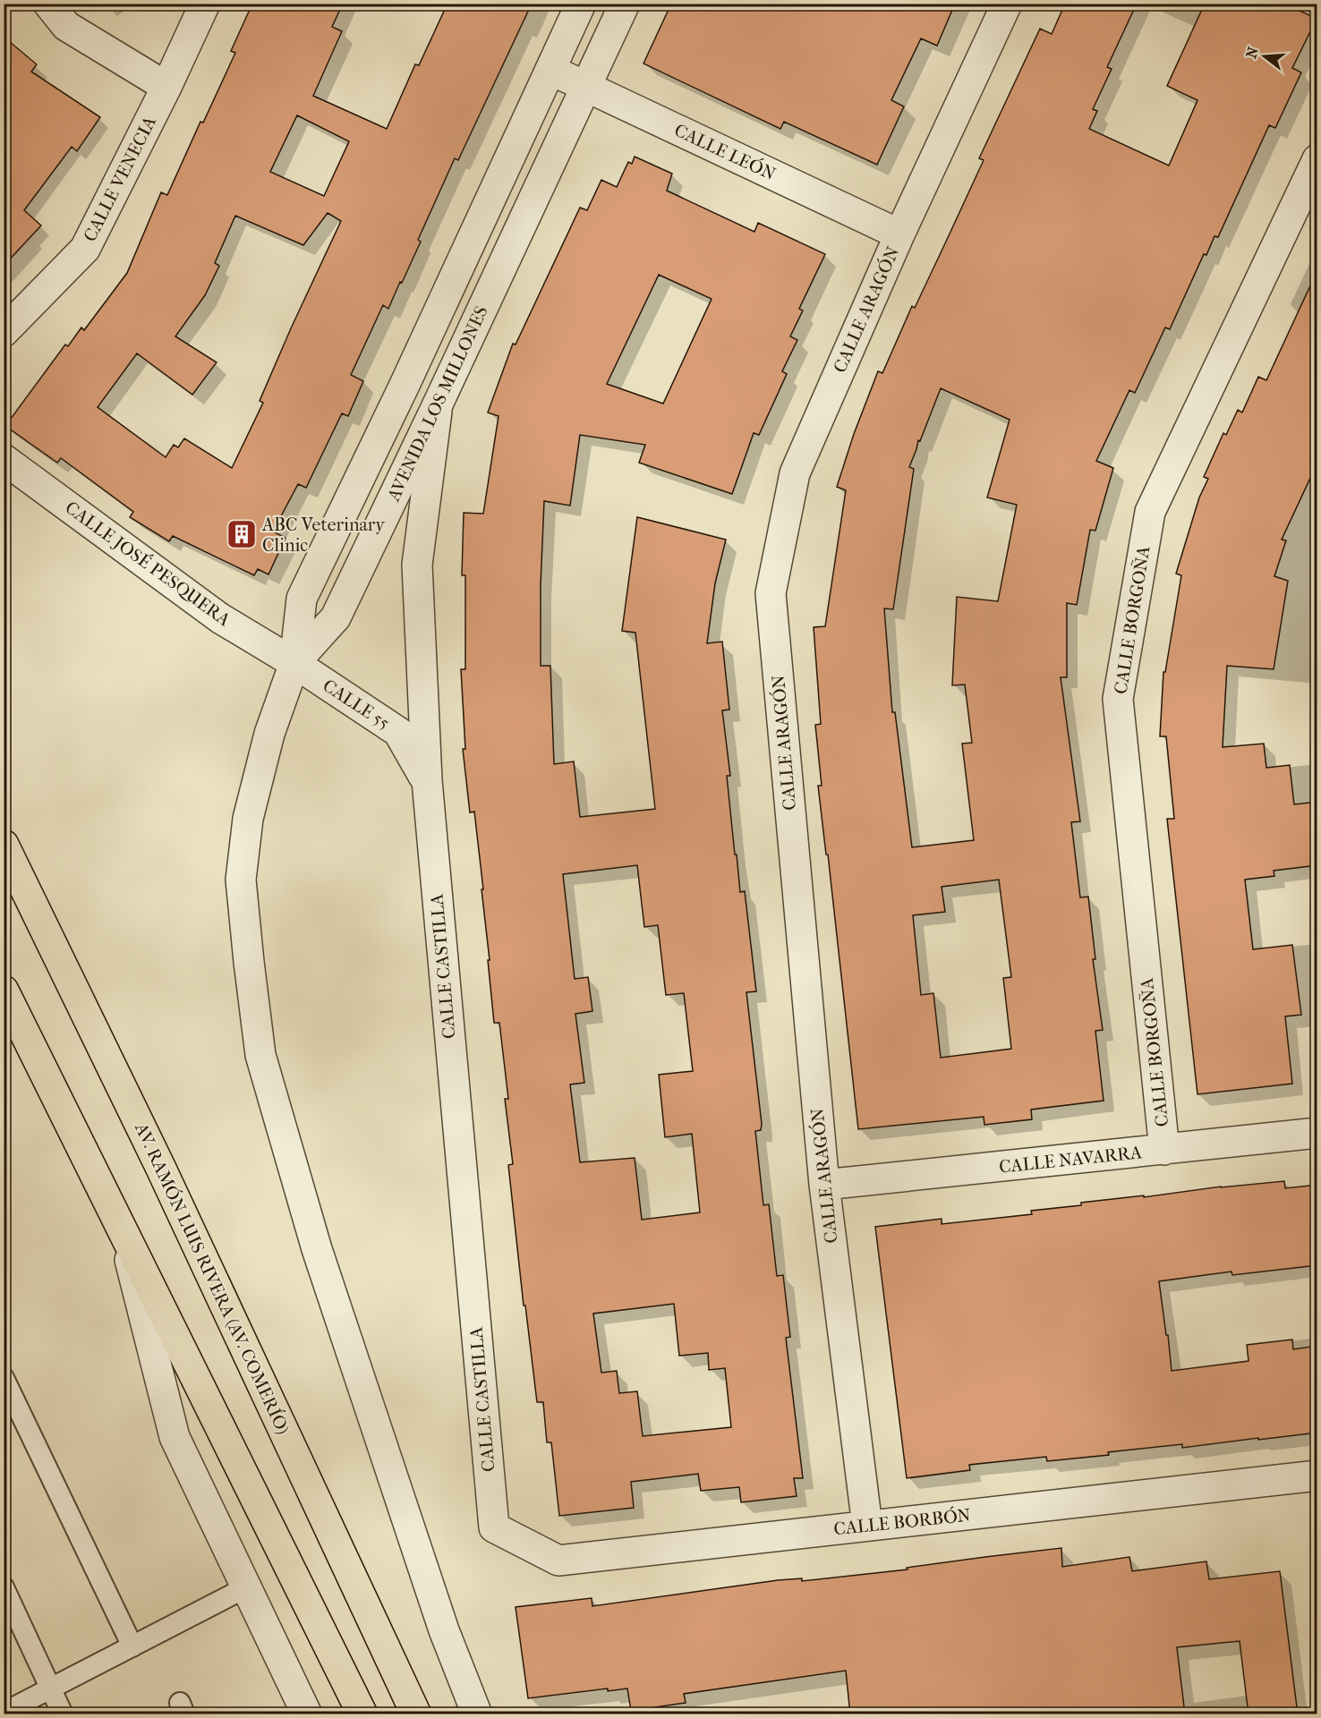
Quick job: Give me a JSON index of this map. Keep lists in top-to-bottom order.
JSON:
{
  "streets": {
    "main road": ["AV. RAMÓN LUIS RIVERA (AV. COMERÍO)"],
    "street": [
      "CALLE LEÓN",
      "CALLE VENECIA",
      "CALLE ARAGÓN",
      "AVENIDA LOS MILLONES",
      "CALLE JOSÉ PESQUERA",
      "CALLE BORGOÑA",
      "CALLE 55",
      "CALLE CASTILLA",
      "CALLE NAVARRA",
      "CALLE BORBÓN"
    ]
  },
  "crossings": [
    ["CALLE LEÓN", "CALLE ARAGÓN"],
    ["CALLE LEÓN", "AVENIDA LOS MILLONES"],
    ["CALLE ARAGÓN", "CALLE NAVARRA"],
    ["CALLE ARAGÓN", "CALLE BORBÓN"],
    ["AVENIDA LOS MILLONES", "CALLE JOSÉ PESQUERA"],
    ["AVENIDA LOS MILLONES", "CALLE 55"],
    ["AVENIDA LOS MILLONES", "CALLE CASTILLA"],
    ["CALLE JOSÉ PESQUERA", "CALLE 55"],
    ["CALLE BORGOÑA", "CALLE NAVARRA"],
    ["CALLE 55", "CALLE CASTILLA"],
    ["CALLE CASTILLA", "CALLE BORBÓN"]
  ],
  "places": {
    "building": ["ABC Veterinary Clinic"]
  },
  "north": "left"
}
